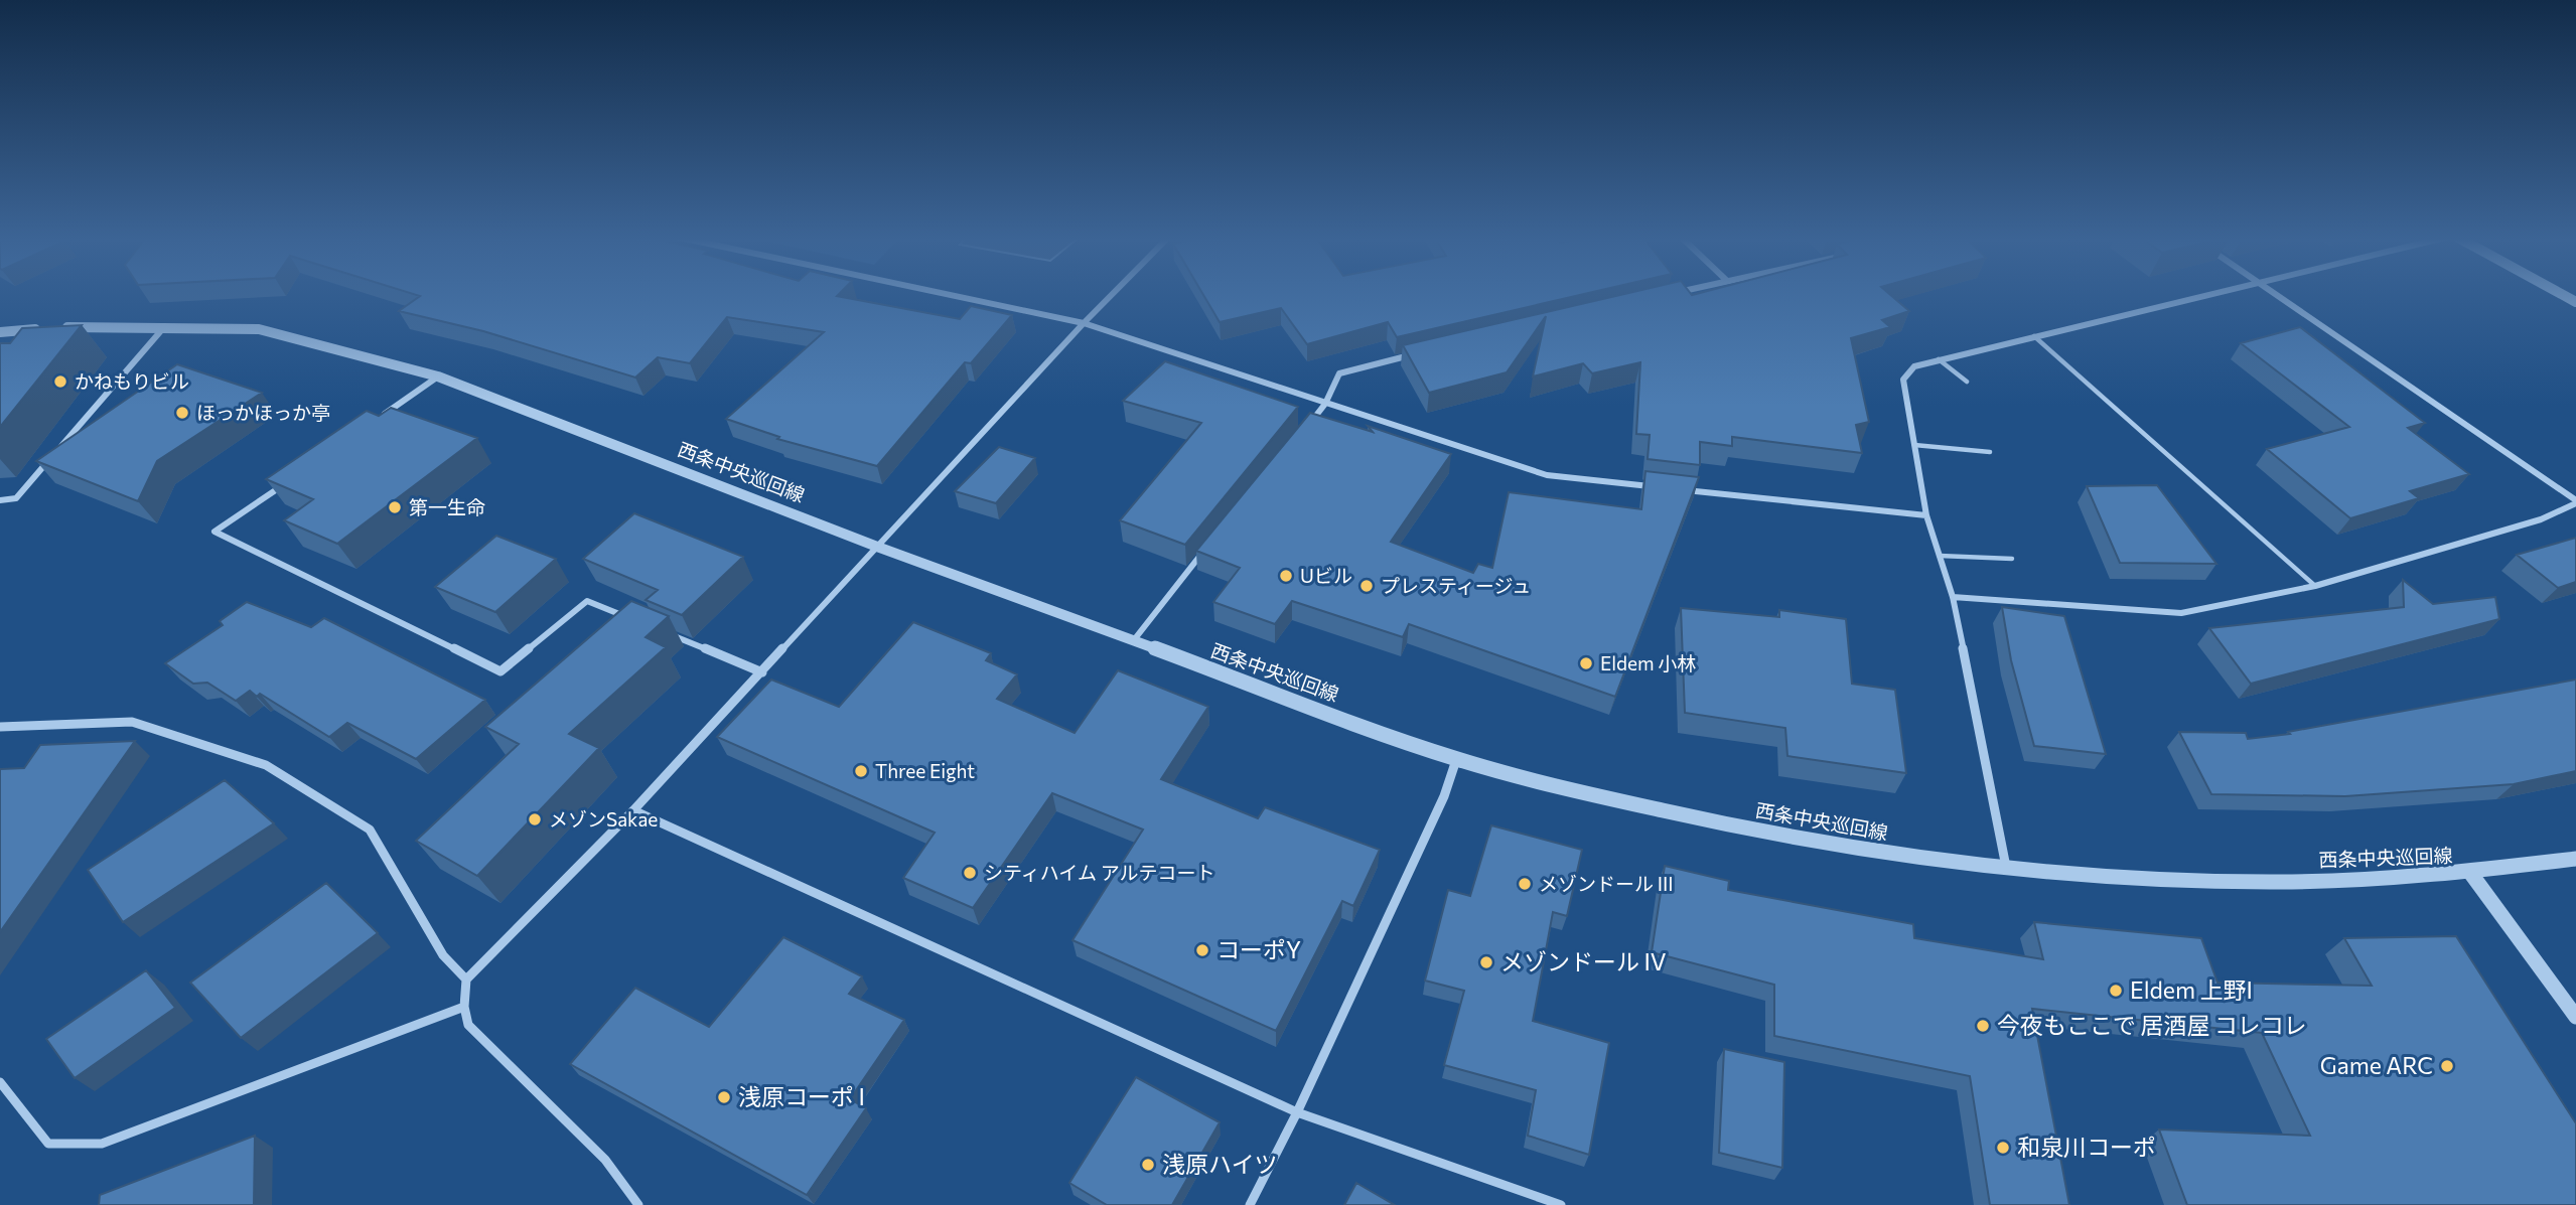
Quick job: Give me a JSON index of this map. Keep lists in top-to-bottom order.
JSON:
{
  "streets": {
    "street": ["西条中央巡回線"]
  },
  "places": [
    "かねもりビル",
    "ほっかほっか亭",
    "第一生命",
    "Uビル",
    "プレスティージュ",
    "Eldem 小林",
    "Three Eight",
    "メゾンSakae",
    "シティハイム アルテコート",
    "メゾンドール III",
    "コーポY",
    "メゾンドール IV",
    "Eldem 上野I",
    "今夜もここで 居酒屋 コレコレ",
    "Game ARC",
    "浅原コーポ I",
    "和泉川コーポ",
    "浅原ハイツ"
  ]
}
